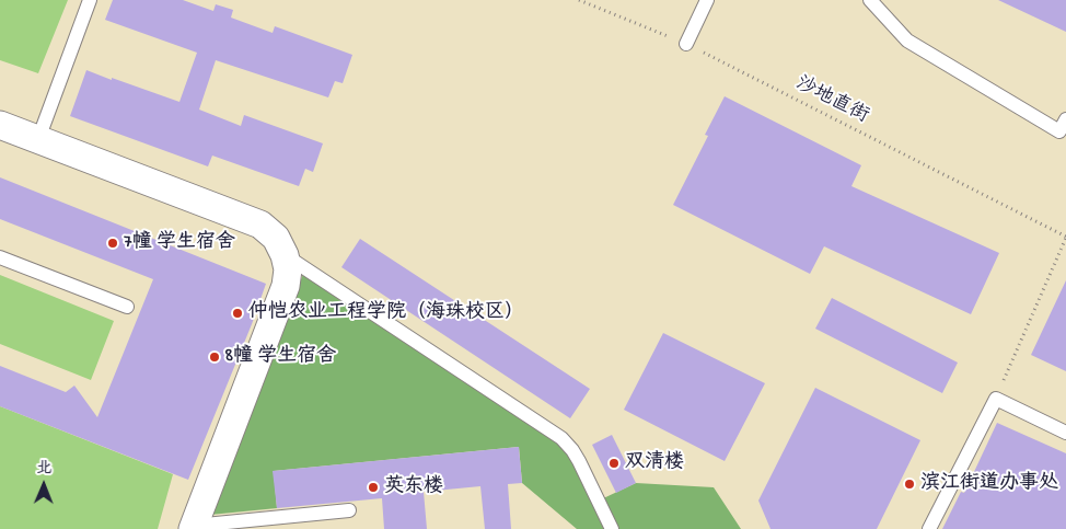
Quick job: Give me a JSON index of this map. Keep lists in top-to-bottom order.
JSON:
{
  "streets": {
    "path": ["沙地直街"]
  },
  "places": [
    "7幢 学生宿舍",
    "仲恺农业工程学院（海珠校区）",
    "8幢 学生宿舍",
    "双清楼",
    "滨江街道办事处",
    "英东楼"
  ],
  "north": "top"
}
